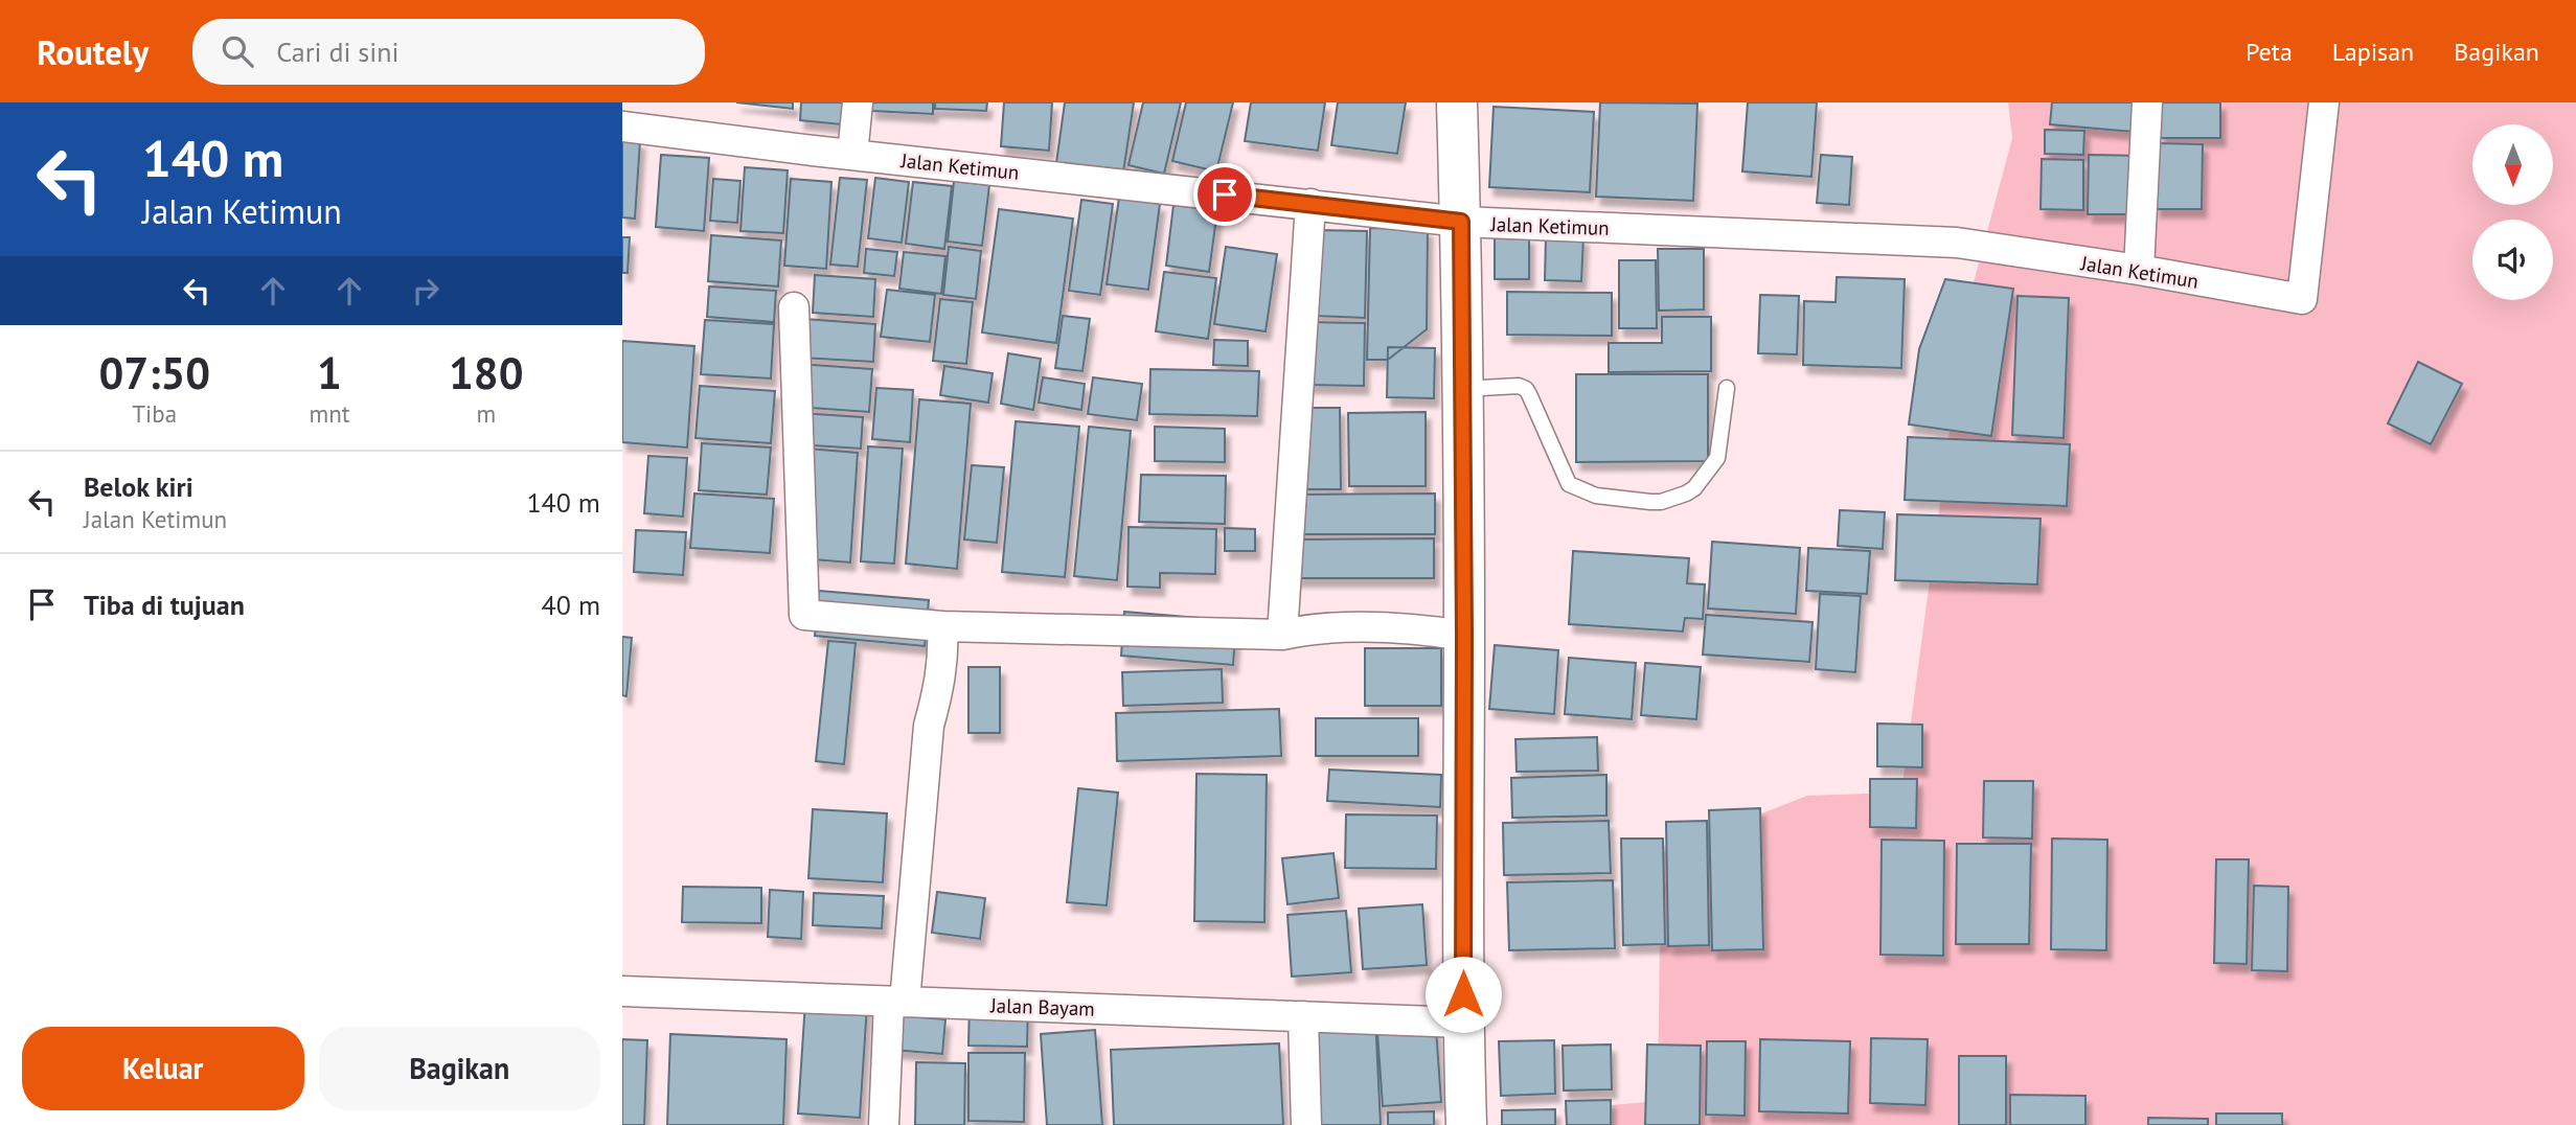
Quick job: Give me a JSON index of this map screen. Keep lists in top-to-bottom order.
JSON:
{
  "streets": {
    "street": ["Jalan Ketimun", "Jalan Bayam"]
  },
  "north": "bottom",
  "page": {
    "header": "Routely",
    "search": "Cari di sini",
    "nav": ["Peta", "Lapisan", "Bagikan"],
    "turn": ["140 m", "Jalan Ketimun"],
    "eta": [
      "07:50",
      "Tiba",
      "1",
      "mnt",
      "180",
      "m"
    ],
    "list": [
      {
        "name": "Belok kiri",
        "note": "Jalan Ketimun",
        "value": "140 m"
      },
      {
        "name": "Tiba di tujuan",
        "value": "40 m"
      }
    ],
    "buttons": ["Keluar", "Bagikan"]
  }
}
